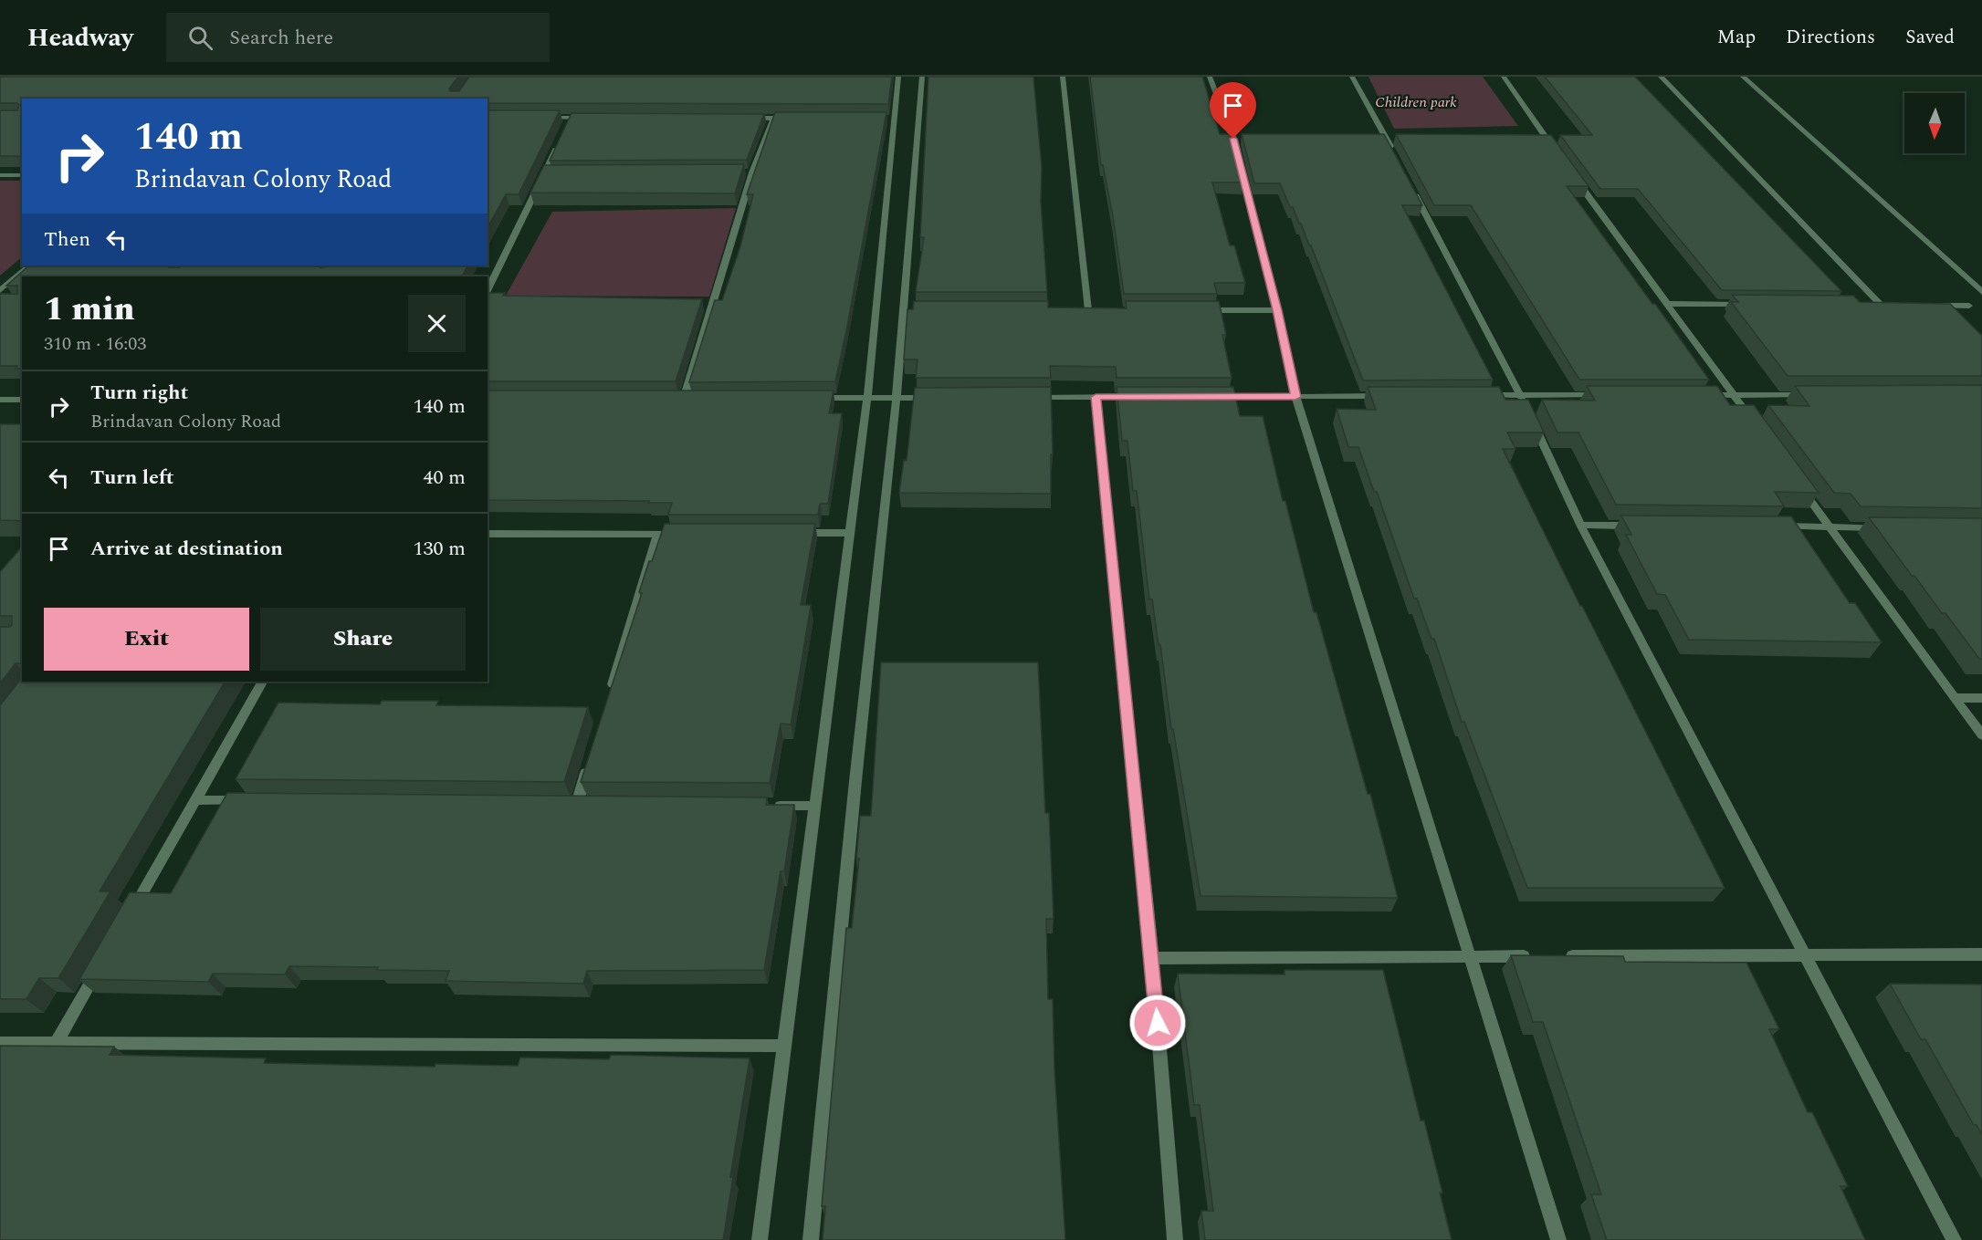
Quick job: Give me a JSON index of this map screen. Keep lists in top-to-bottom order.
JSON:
{
  "parks": ["Children park"],
  "north": "bottom",
  "page": {
    "header": "Headway",
    "search": "Search here",
    "nav": ["Map", "Directions", "Saved"],
    "turn": ["140 m", "Brindavan Colony Road"],
    "then": "Then",
    "heading": ["1 min", "310 m · 16:03"],
    "list": [
      {
        "name": "Turn right",
        "note": "Brindavan Colony Road",
        "value": "140 m"
      },
      {
        "name": "Turn left",
        "value": "40 m"
      },
      {
        "name": "Arrive at destination",
        "value": "130 m"
      }
    ],
    "buttons": ["Exit", "Share"]
  }
}
